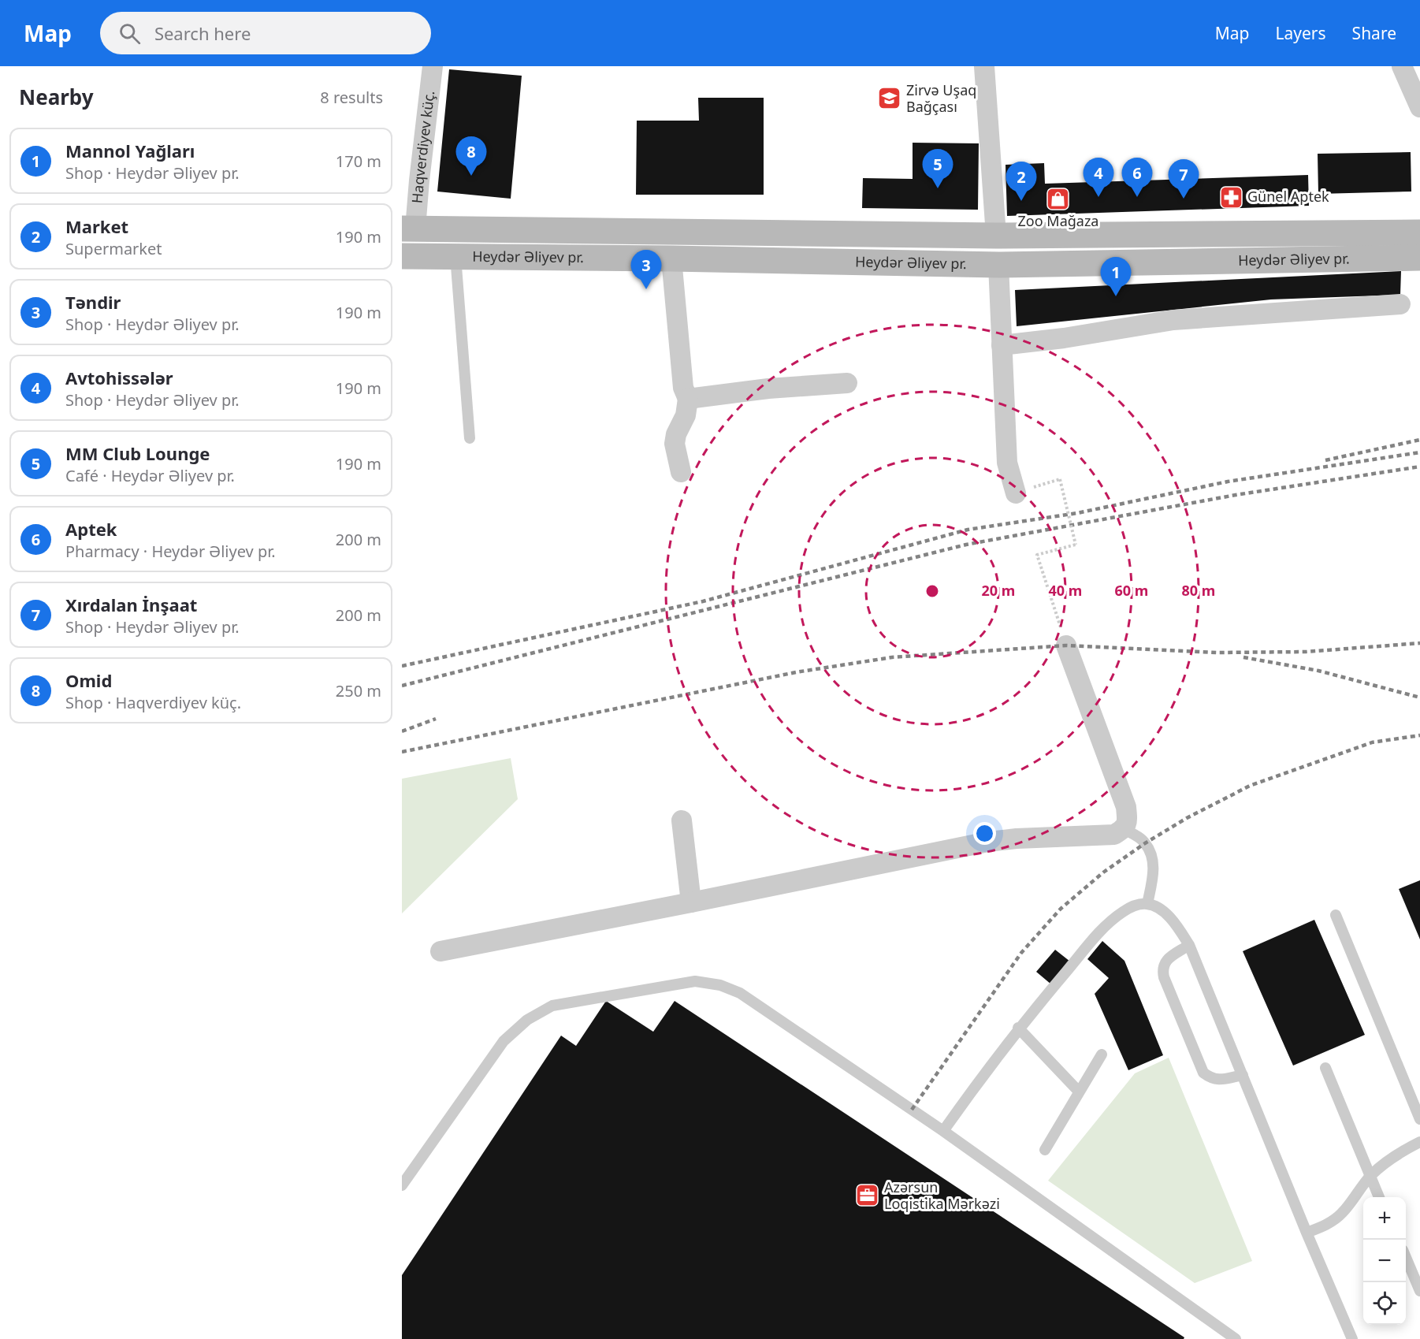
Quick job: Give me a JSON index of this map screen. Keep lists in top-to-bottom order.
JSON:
{
  "streets": {
    "main road": ["Heydər Əliyev pr."],
    "street": ["Haqverdiyev küç."]
  },
  "crossings": [
    ["Haqverdiyev küç.", "Heydər Əliyev pr."]
  ],
  "places": {
    "school or university": ["Zirvə Uşaq Bağçası"],
    "pharmacy": ["Günel Aptek"],
    "shop": ["Zoo Mağaza"],
    "office": ["Azərsun Loqistika Mərkəzi"]
  },
  "page": {
    "header": "Map",
    "search": "Search here",
    "nav": ["Map", "Layers", "Share"],
    "heading": ["Nearby", "8 results"],
    "list": [
      {
        "mark": "1",
        "name": "Mannol Yağları",
        "note": "Shop · Heydər Əliyev pr.",
        "value": "170 m"
      },
      {
        "mark": "2",
        "name": "Market",
        "note": "Supermarket",
        "value": "190 m"
      },
      {
        "mark": "3",
        "name": "Təndir",
        "note": "Shop · Heydər Əliyev pr.",
        "value": "190 m"
      },
      {
        "mark": "4",
        "name": "Avtohissələr",
        "note": "Shop · Heydər Əliyev pr.",
        "value": "190 m"
      },
      {
        "mark": "5",
        "name": "MM Club Lounge",
        "note": "Café · Heydər Əliyev pr.",
        "value": "190 m"
      },
      {
        "mark": "6",
        "name": "Aptek",
        "note": "Pharmacy · Heydər Əliyev pr.",
        "value": "200 m"
      },
      {
        "mark": "7",
        "name": "Xırdalan İnşaat",
        "note": "Shop · Heydər Əliyev pr.",
        "value": "200 m"
      },
      {
        "mark": "8",
        "name": "Omid",
        "note": "Shop · Haqverdiyev küç.",
        "value": "250 m"
      }
    ],
    "pins": [
      "8",
      "5",
      "4",
      "6",
      "7",
      "2",
      "3",
      "1"
    ],
    "map_buttons": ["+", "−"]
  },
  "rings": [
    "20 m",
    "40 m",
    "60 m",
    "80 m"
  ]
}
